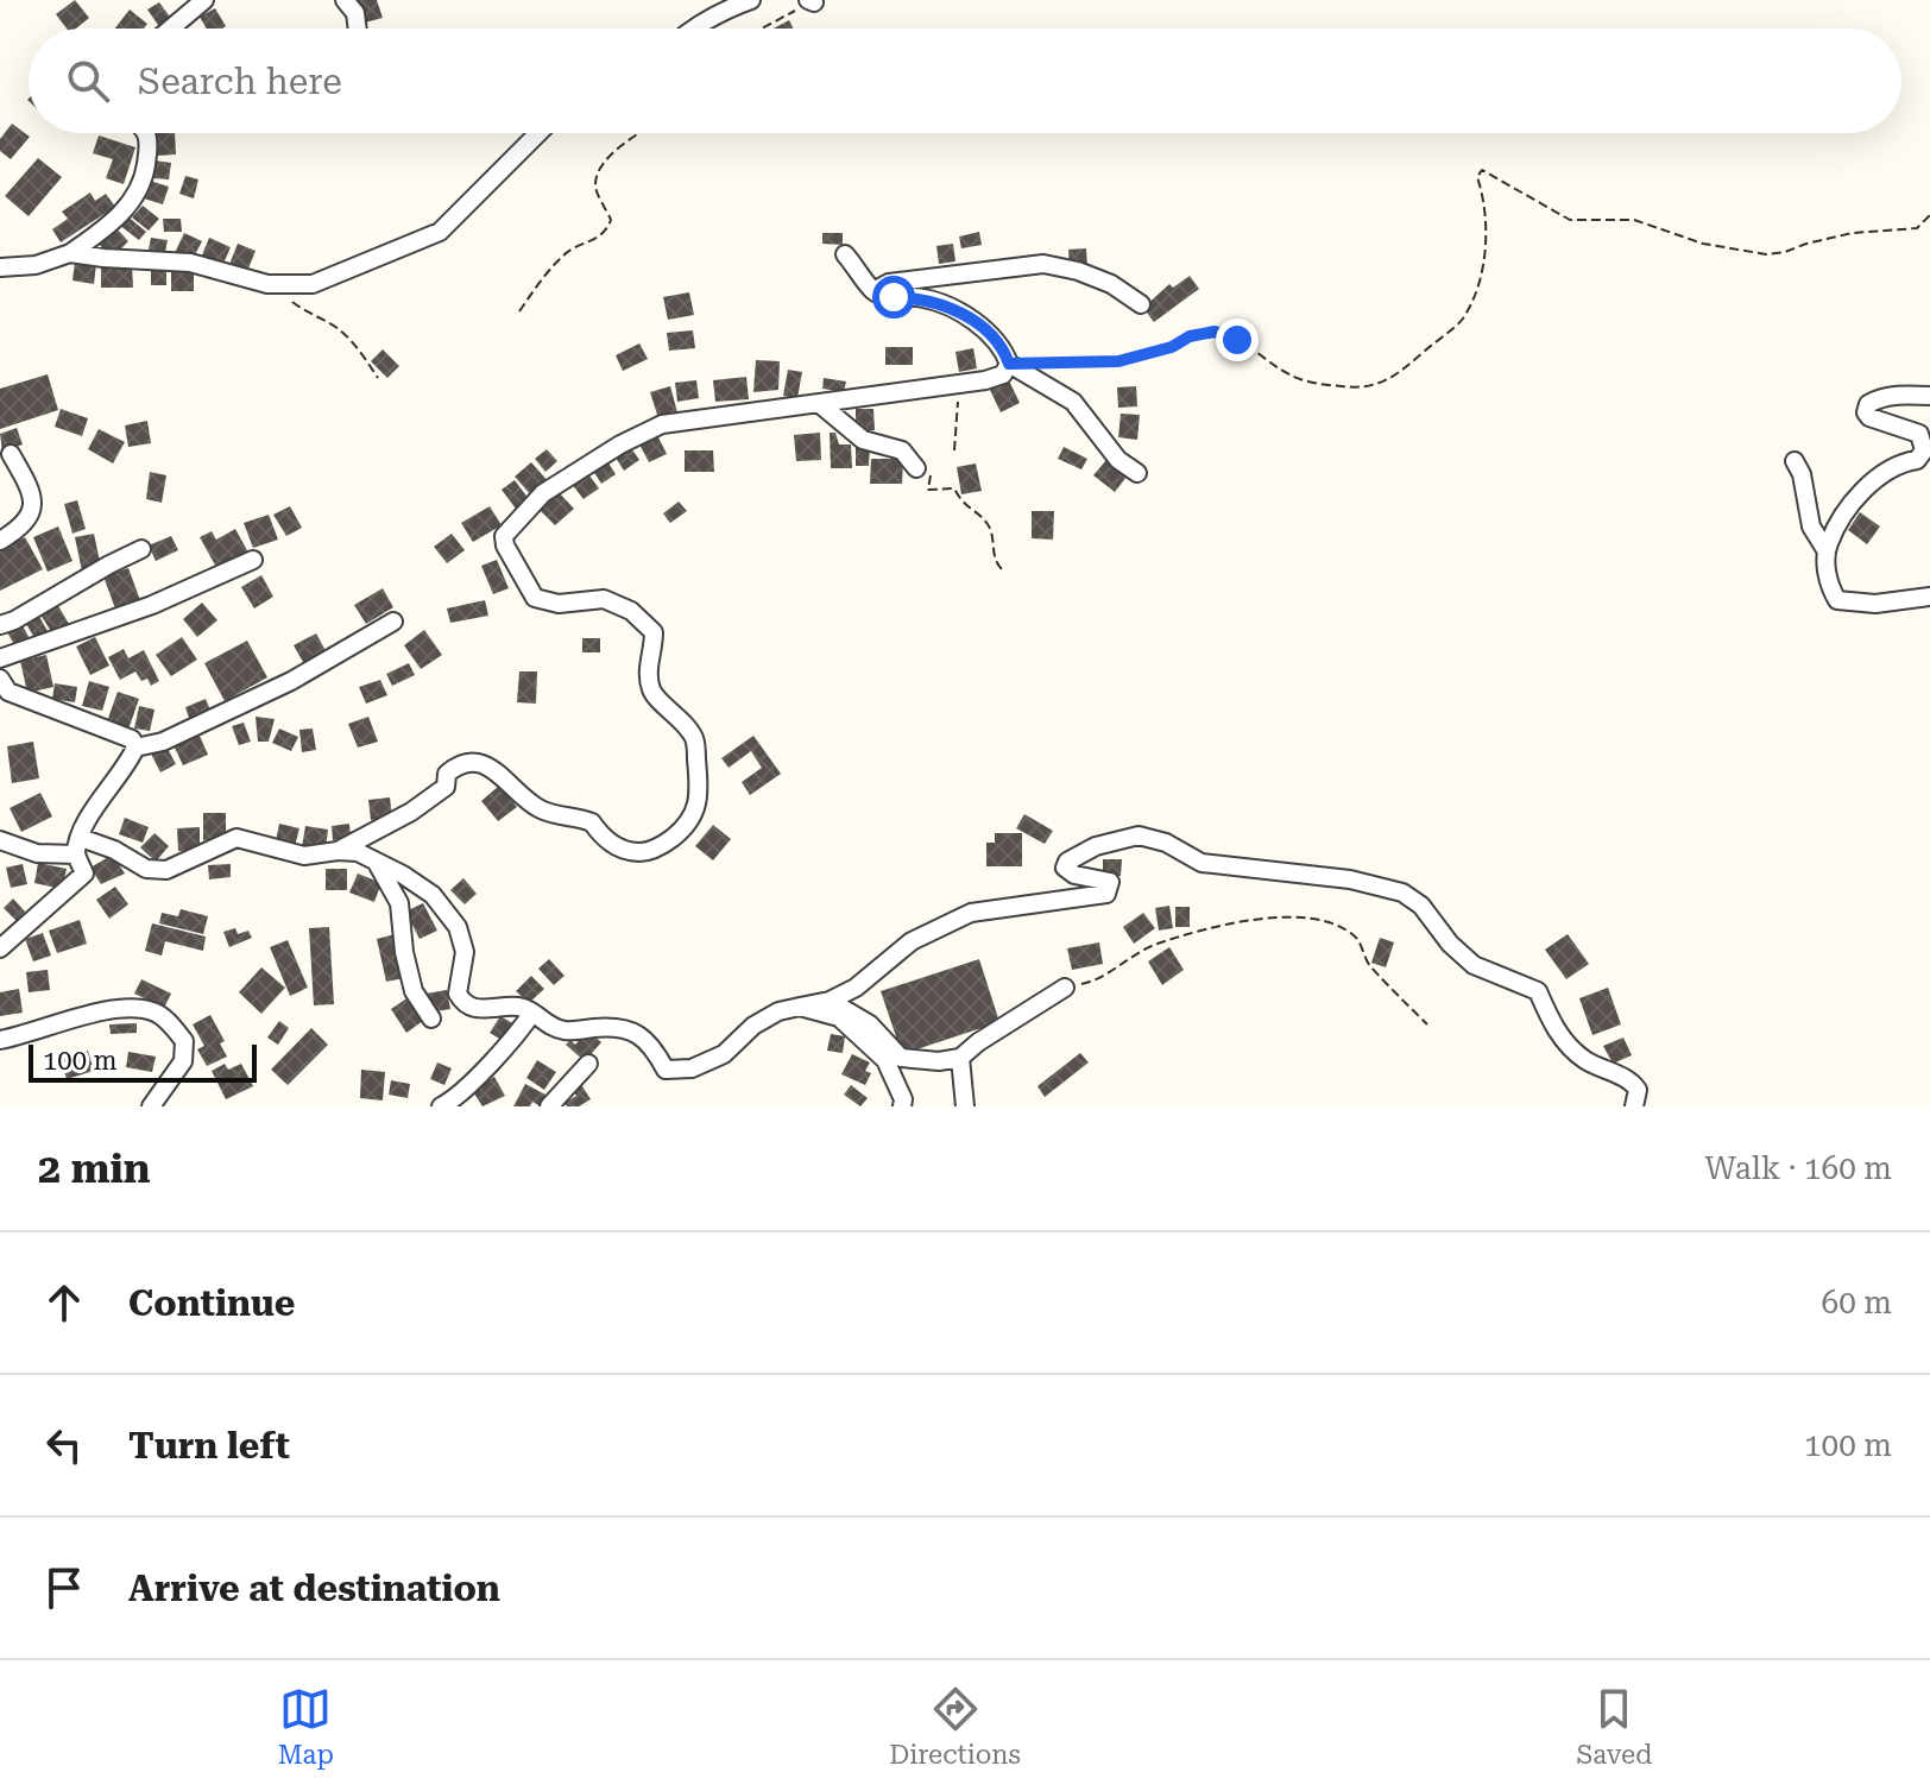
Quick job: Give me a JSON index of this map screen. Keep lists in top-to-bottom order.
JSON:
{
  "scale_bar": "100 m",
  "page": {
    "search": "Search here",
    "scale": "100 m",
    "heading": ["2 min", "Walk · 160 m"],
    "list": [
      ["Continue", "60 m"],
      ["Turn left", "100 m"],
      "Arrive at destination"
    ],
    "nav": ["Map", "Directions", "Saved"]
  }
}
